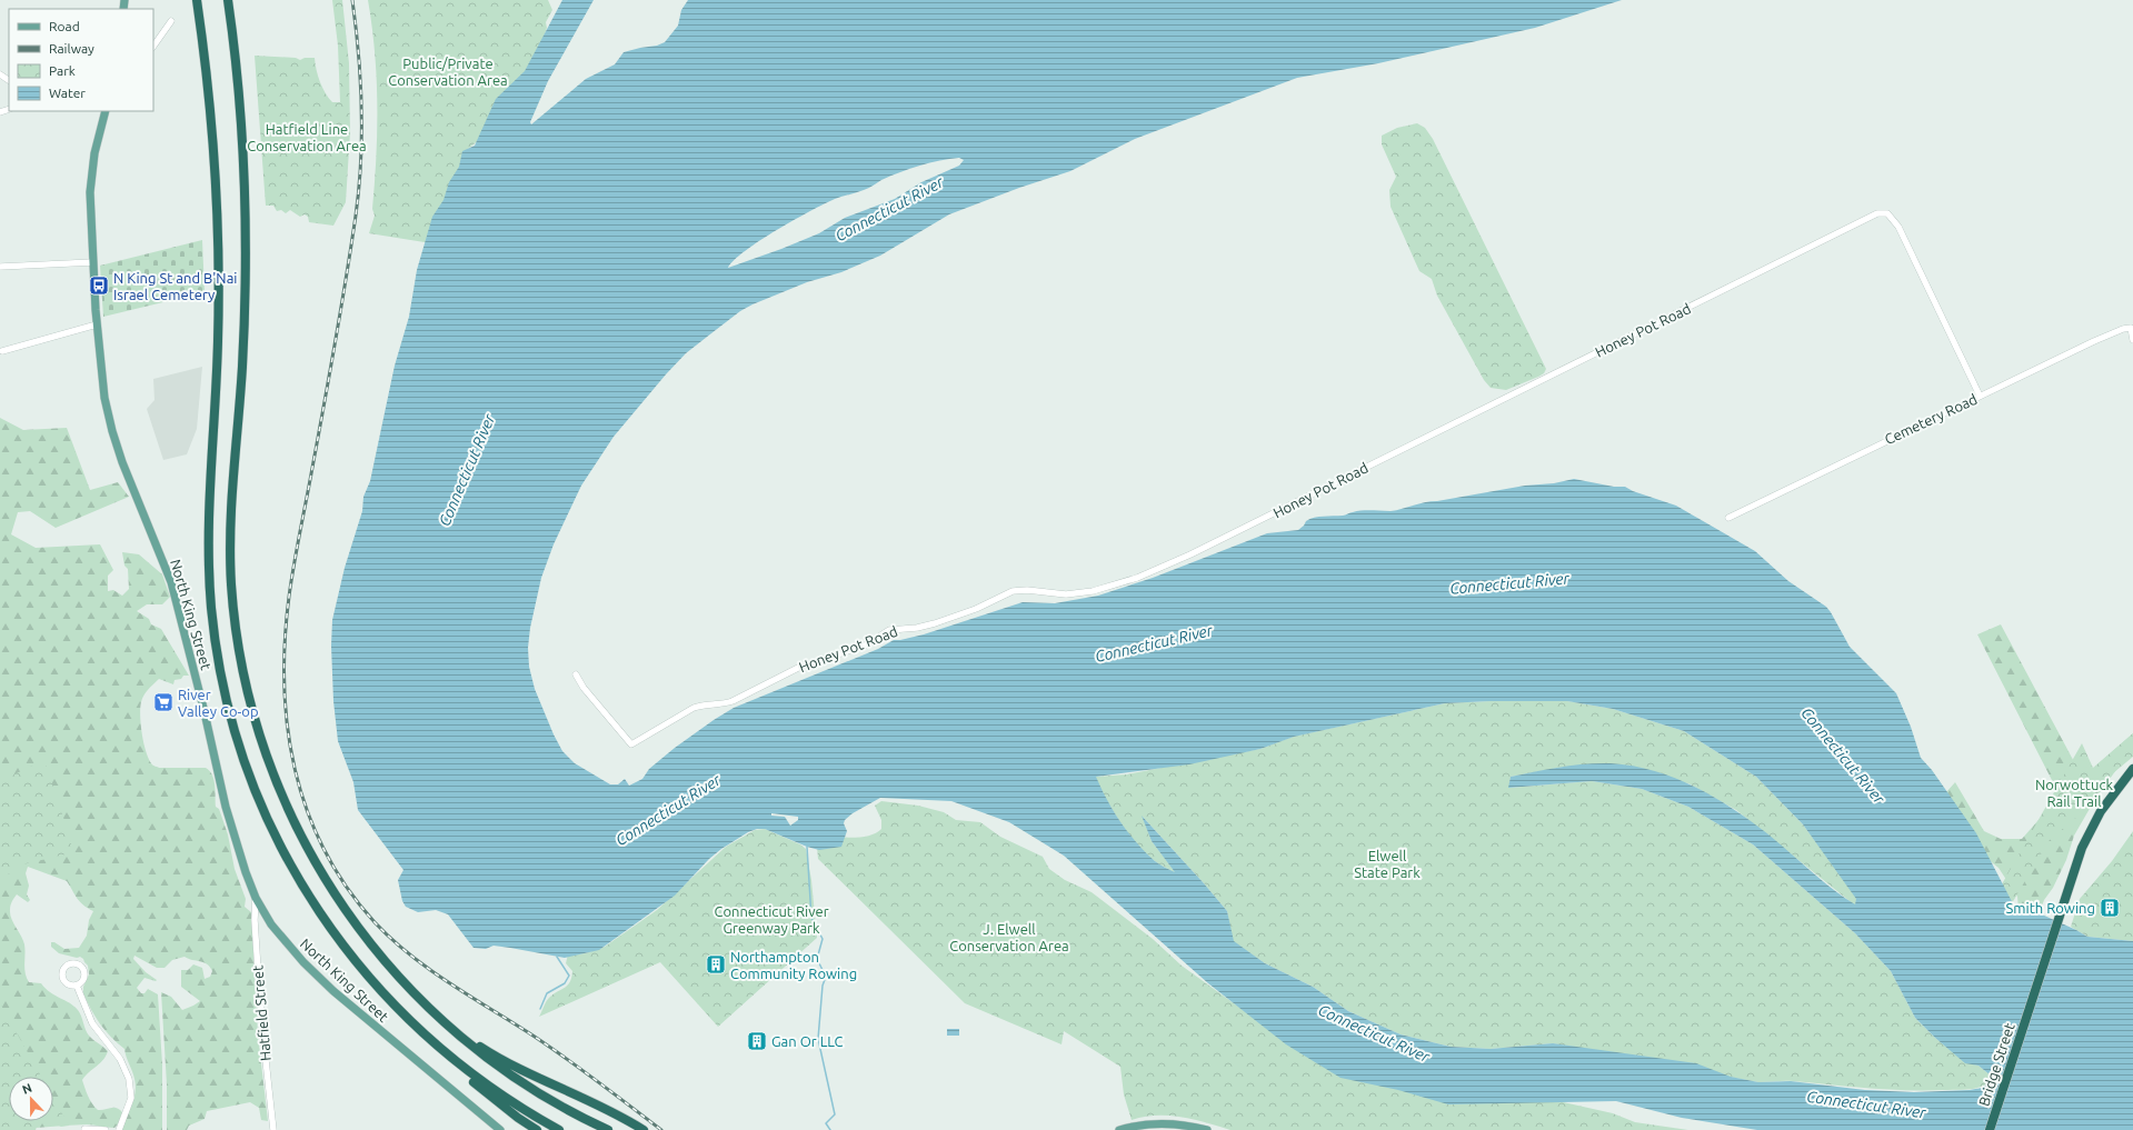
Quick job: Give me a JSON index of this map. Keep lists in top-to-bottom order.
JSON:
{
  "streets": {
    "highway": ["Bridge Street"],
    "main road": ["North King Street"],
    "street": ["Honey Pot Road", "Cemetery Road", "Hatfield Street"]
  },
  "crossings": [
    ["Honey Pot Road", "Cemetery Road"],
    ["North King Street", "Hatfield Street"]
  ],
  "water": ["Connecticut River"],
  "parks": [
    "Public/Private Conservation Area",
    "Hatfield Line Conservation Area",
    "Norwottuck Rail Trail",
    "Elwell State Park",
    "Connecticut River Greenway Park",
    "J. Elwell Conservation Area"
  ],
  "places": {
    "bus stop": ["N King St and B'Nai Israel Cemetery"],
    "supermarket": ["River Valley Co-op"],
    "building": ["Smith Rowing", "Northampton Community Rowing", "Gan Or LLC"]
  },
  "legend": [
    "Road",
    "Railway",
    "Park",
    "Water"
  ],
  "north": "top"
}
